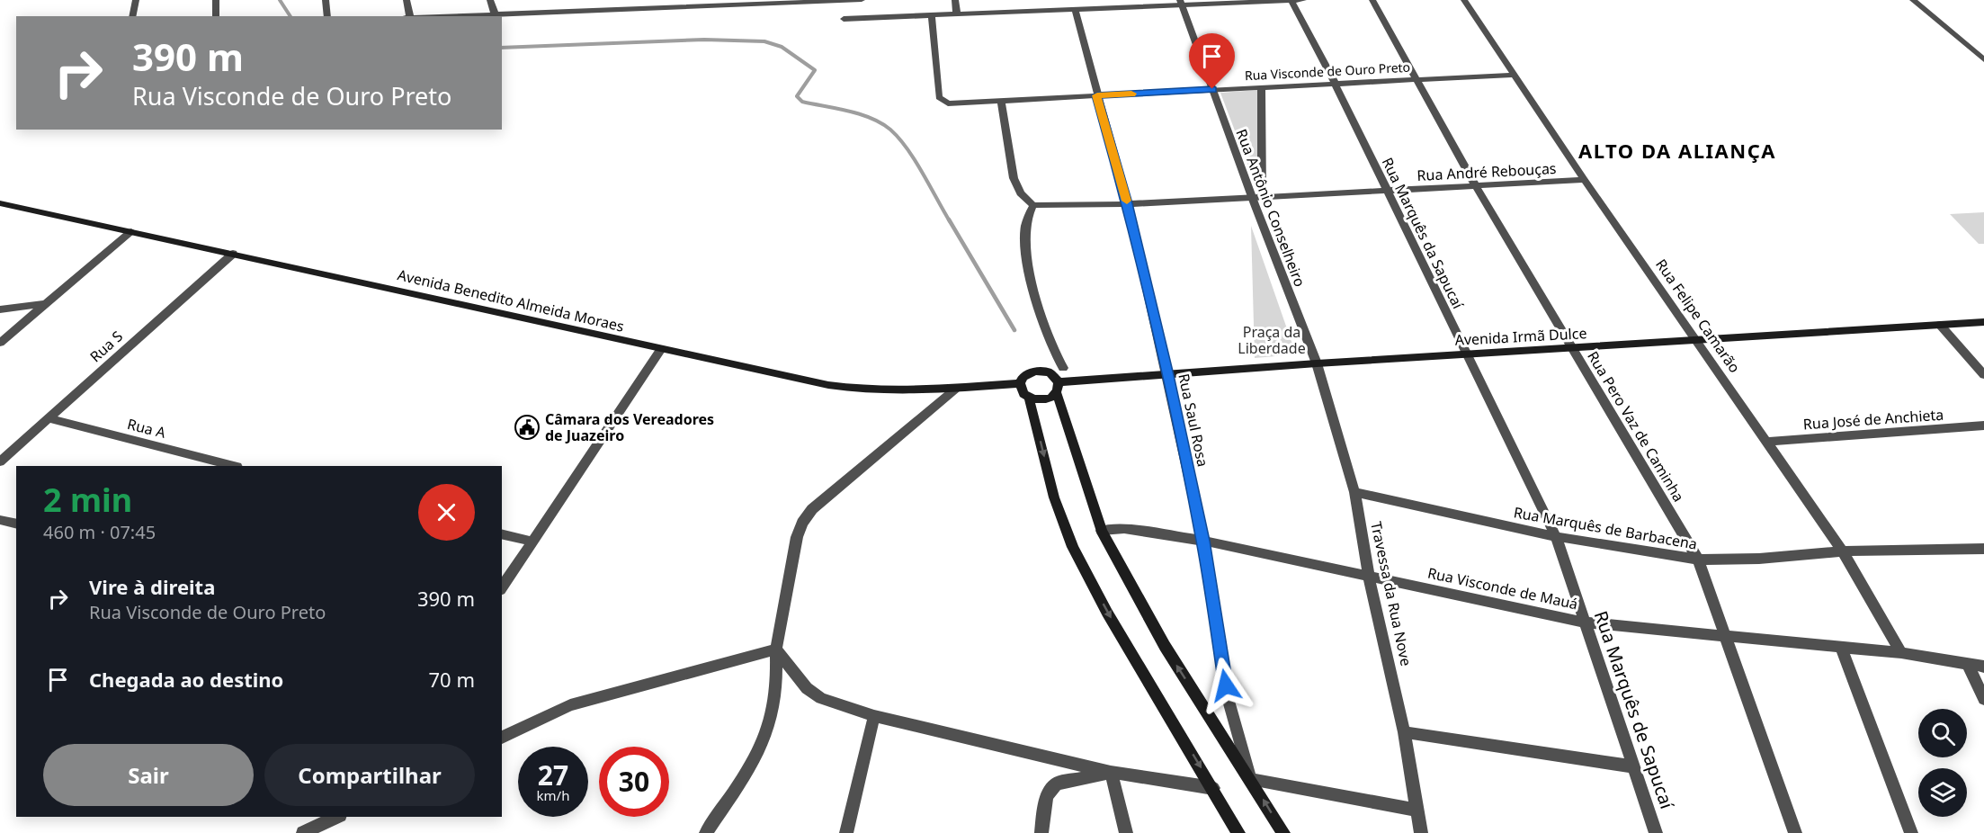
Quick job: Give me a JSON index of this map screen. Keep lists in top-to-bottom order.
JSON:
{
  "streets": {
    "main road": ["Avenida Benedito Almeida Moraes", "Avenida Irmã Dulce", "Rua Saul Rosa"],
    "street": [
      "Rua Visconde de Ouro Preto",
      "Rua André Rebouças",
      "Rua Antônio Conselheiro",
      "Rua Marquês da Sapucaí",
      "Rua Felipe Camarão",
      "Rua S",
      "Rua José de Anchieta",
      "Rua Pero Vaz de Caminha",
      "Rua A",
      "Rua Marquês de Barbacena",
      "Rua Visconde de Mauá",
      "Travessa da Rua Nove",
      "Rua Marquês de Sapucaí"
    ]
  },
  "crossings": [
    ["Rua Visconde de Ouro Preto", "Rua Antônio Conselheiro"],
    ["Rua Visconde de Ouro Preto", "Rua Marquês da Sapucaí"],
    ["Rua Visconde de Ouro Preto", "Rua Felipe Camarão"],
    ["Rua Visconde de Ouro Preto", "Rua Saul Rosa"],
    ["Rua Visconde de Ouro Preto", "Rua Pero Vaz de Caminha"],
    ["Rua André Rebouças", "Rua Antônio Conselheiro"],
    ["Rua André Rebouças", "Rua Marquês da Sapucaí"],
    ["Rua André Rebouças", "Rua Felipe Camarão"],
    ["Rua André Rebouças", "Rua Saul Rosa"],
    ["Rua André Rebouças", "Rua Pero Vaz de Caminha"],
    ["Rua Antônio Conselheiro", "Avenida Irmã Dulce"],
    ["Rua Antônio Conselheiro", "Travessa da Rua Nove"],
    ["Rua Marquês da Sapucaí", "Avenida Irmã Dulce"],
    ["Rua Marquês da Sapucaí", "Rua Marquês de Barbacena"],
    ["Rua Marquês da Sapucaí", "Rua Marquês de Sapucaí"],
    ["Avenida Benedito Almeida Moraes", "Avenida Irmã Dulce"],
    ["Avenida Benedito Almeida Moraes", "Rua S"],
    ["Rua Felipe Camarão", "Avenida Irmã Dulce"],
    ["Rua Felipe Camarão", "Rua José de Anchieta"],
    ["Rua Felipe Camarão", "Rua Marquês de Barbacena"],
    ["Rua Felipe Camarão", "Rua Visconde de Mauá"],
    ["Avenida Irmã Dulce", "Rua Saul Rosa"],
    ["Avenida Irmã Dulce", "Rua Pero Vaz de Caminha"],
    ["Avenida Irmã Dulce", "Travessa da Rua Nove"],
    ["Rua S", "Rua A"],
    ["Rua Saul Rosa", "Rua Visconde de Mauá"],
    ["Rua Pero Vaz de Caminha", "Rua Marquês de Barbacena"],
    ["Rua Pero Vaz de Caminha", "Rua Visconde de Mauá"],
    ["Rua Marquês de Barbacena", "Travessa da Rua Nove"],
    ["Rua Marquês de Barbacena", "Rua Marquês de Sapucaí"],
    ["Rua Visconde de Mauá", "Travessa da Rua Nove"],
    ["Rua Visconde de Mauá", "Rua Marquês de Sapucaí"]
  ],
  "districts": ["ALTO DA ALIANÇA"],
  "parks": ["Praça da Liberdade"],
  "places": {
    "public building": ["Câmara dos Vereadores de Juazeiro"]
  },
  "page": {
    "turn": ["390 m", "Rua Visconde de Ouro Preto"],
    "heading": ["2 min", "460 m · 07:45"],
    "list": [
      {
        "name": "Vire à direita",
        "note": "Rua Visconde de Ouro Preto",
        "value": "390 m"
      },
      {
        "name": "Chegada ao destino",
        "value": "70 m"
      }
    ],
    "buttons": ["Sair", "Compartilhar"],
    "speed": "27 km/h",
    "limit": "30"
  }
}
